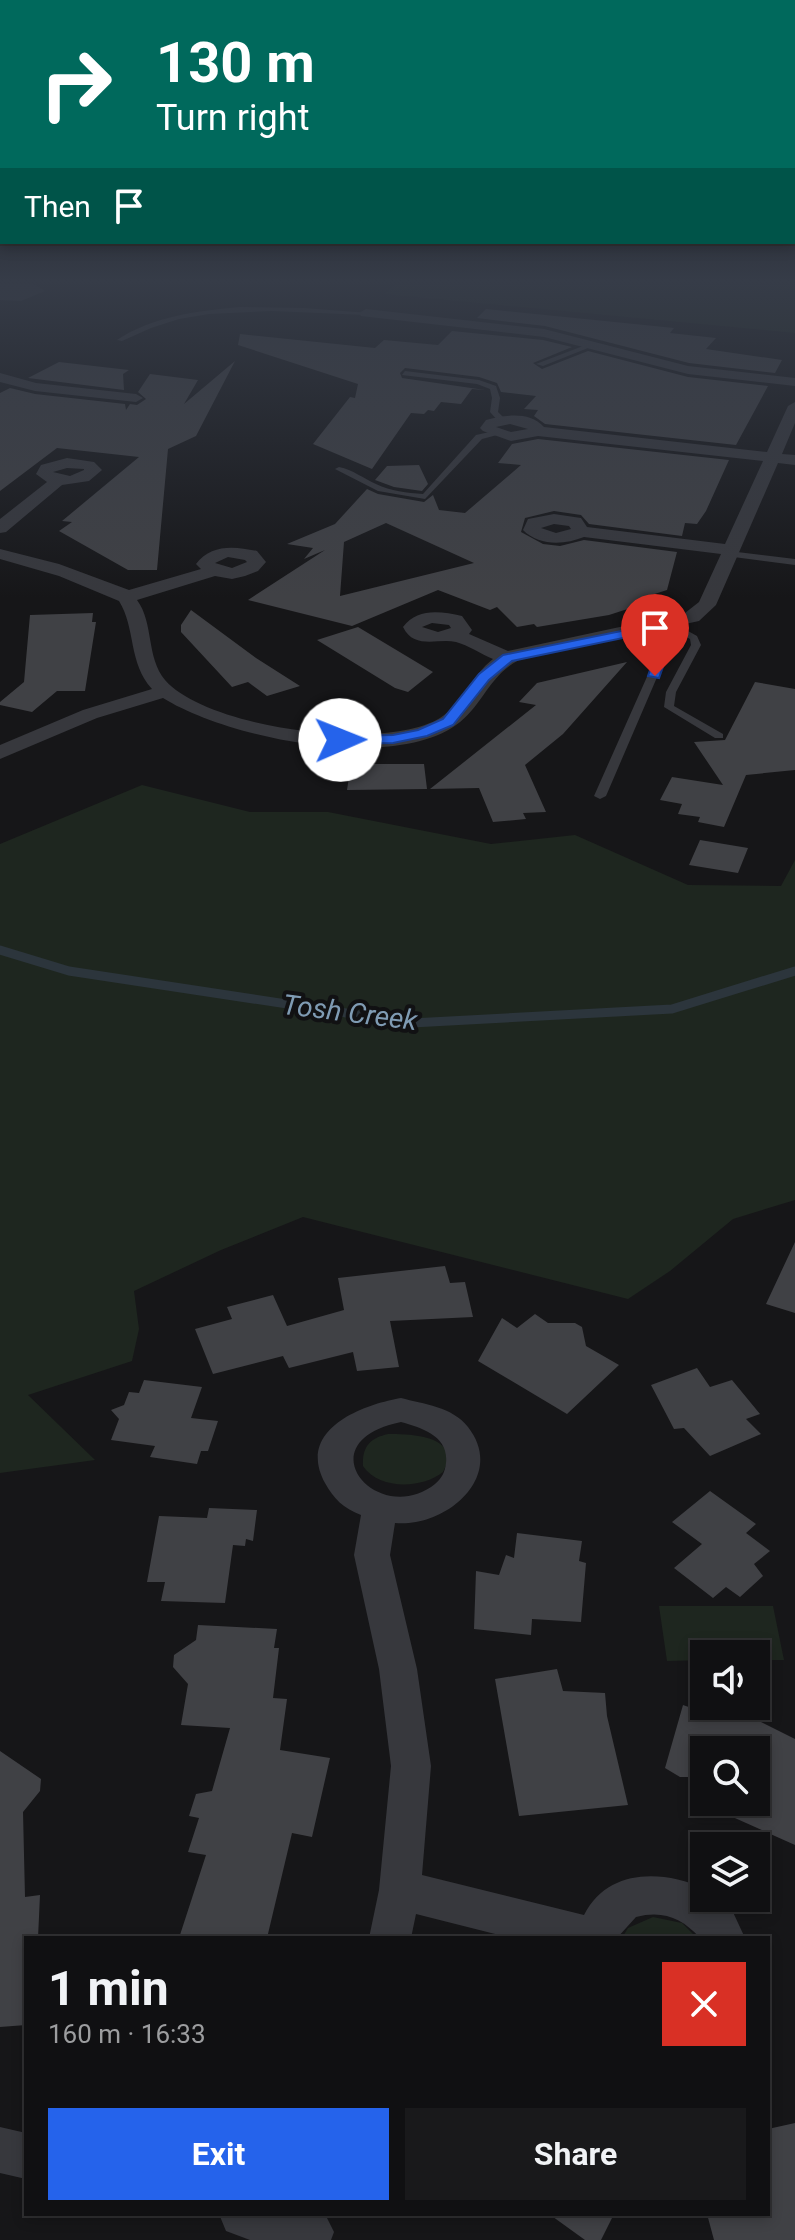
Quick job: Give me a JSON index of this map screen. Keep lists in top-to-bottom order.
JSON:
{
  "water": ["Tosh Creek"],
  "page": {
    "turn": ["130 m", "Turn right"],
    "then": "Then",
    "heading": ["1 min", "160 m · 16:33"],
    "buttons": ["Exit", "Share"]
  }
}
